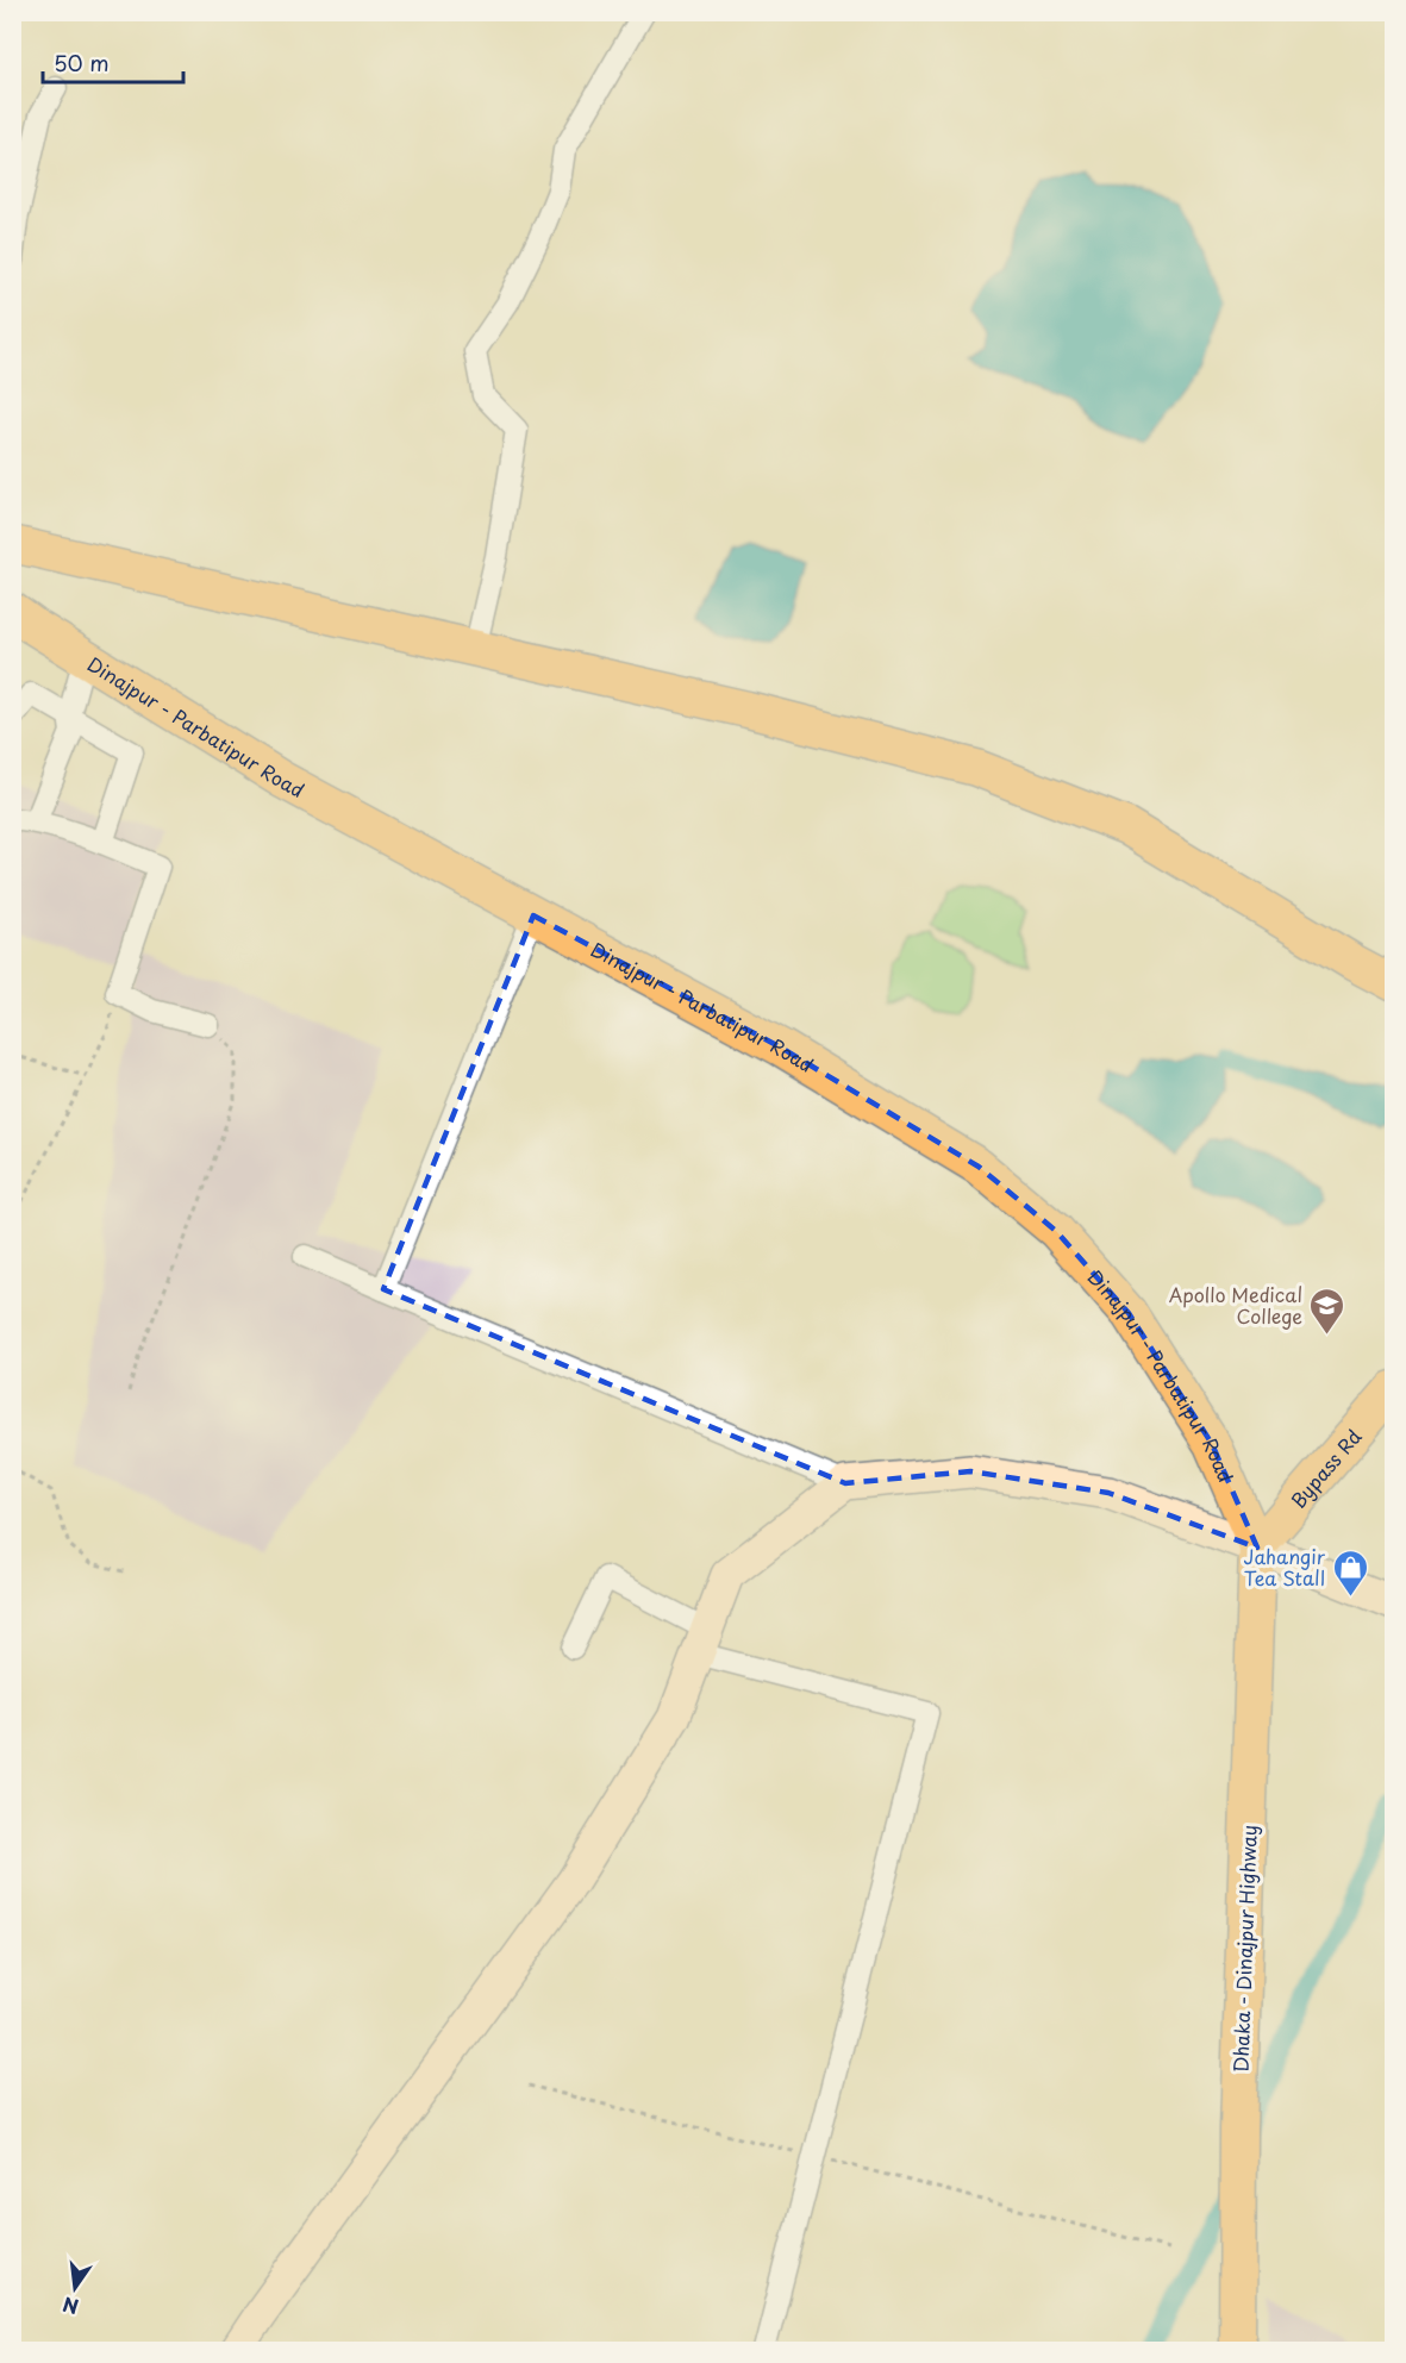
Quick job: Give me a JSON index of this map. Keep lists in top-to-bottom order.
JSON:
{
  "streets": {
    "main road": ["Dinajpur - Parbatipur Road", "Bypass Rd", "Dhaka - Dinajpur Highway"]
  },
  "crossings": [
    ["Dinajpur - Parbatipur Road", "Bypass Rd"],
    ["Dinajpur - Parbatipur Road", "Dhaka - Dinajpur Highway"],
    ["Bypass Rd", "Dhaka - Dinajpur Highway"]
  ],
  "places": {
    "school or university": ["Apollo Medical College"],
    "shop": ["Jahangir Tea Stall"]
  },
  "scale_bar": "50 m",
  "north": "bottom"
}
